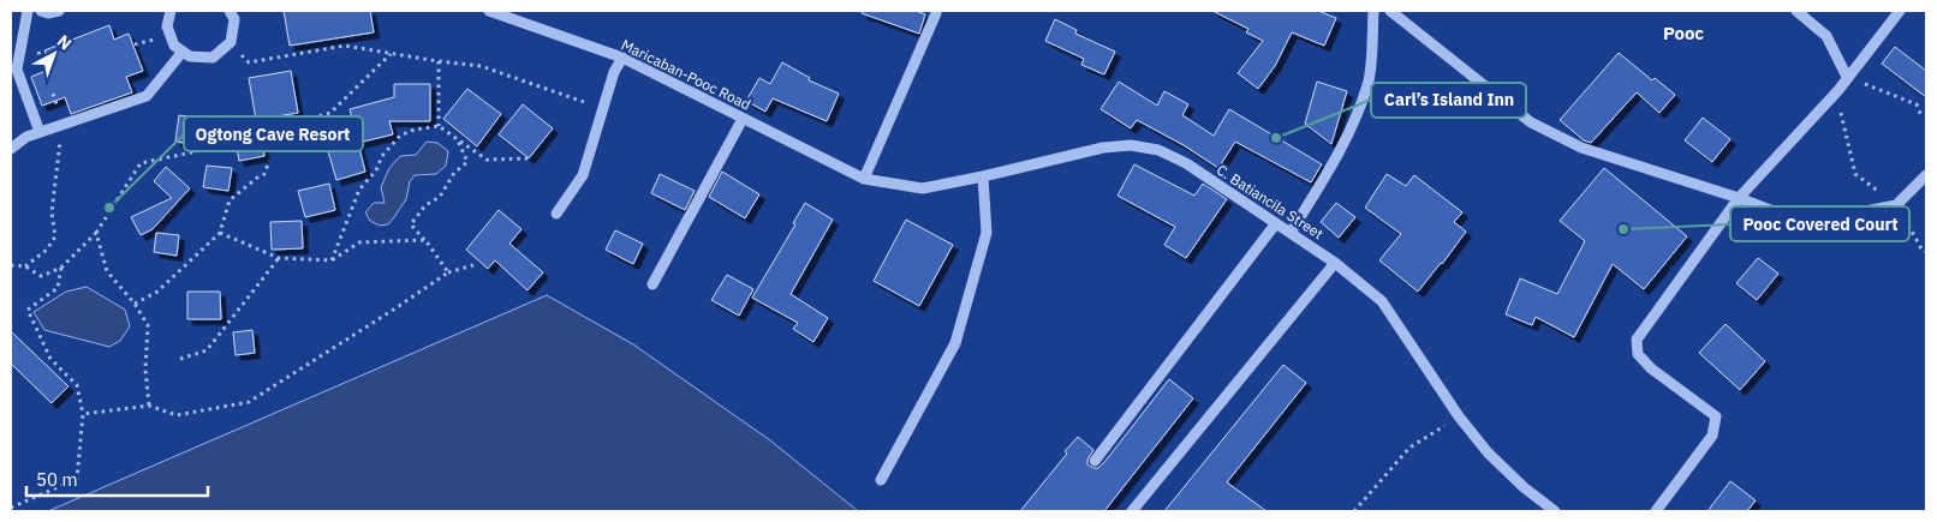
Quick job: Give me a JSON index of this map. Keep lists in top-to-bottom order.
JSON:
{
  "streets": {
    "street": ["Maricaban-Pooc Road", "C. Batiancila Street"]
  },
  "crossings": [
    ["Maricaban-Pooc Road", "C. Batiancila Street"]
  ],
  "districts": ["Pooc"],
  "places": ["Carl’s Island Inn", "Ogtong Cave Resort", "Pooc Covered Court"],
  "scale_bar": "50 m",
  "north": "top right"
}
